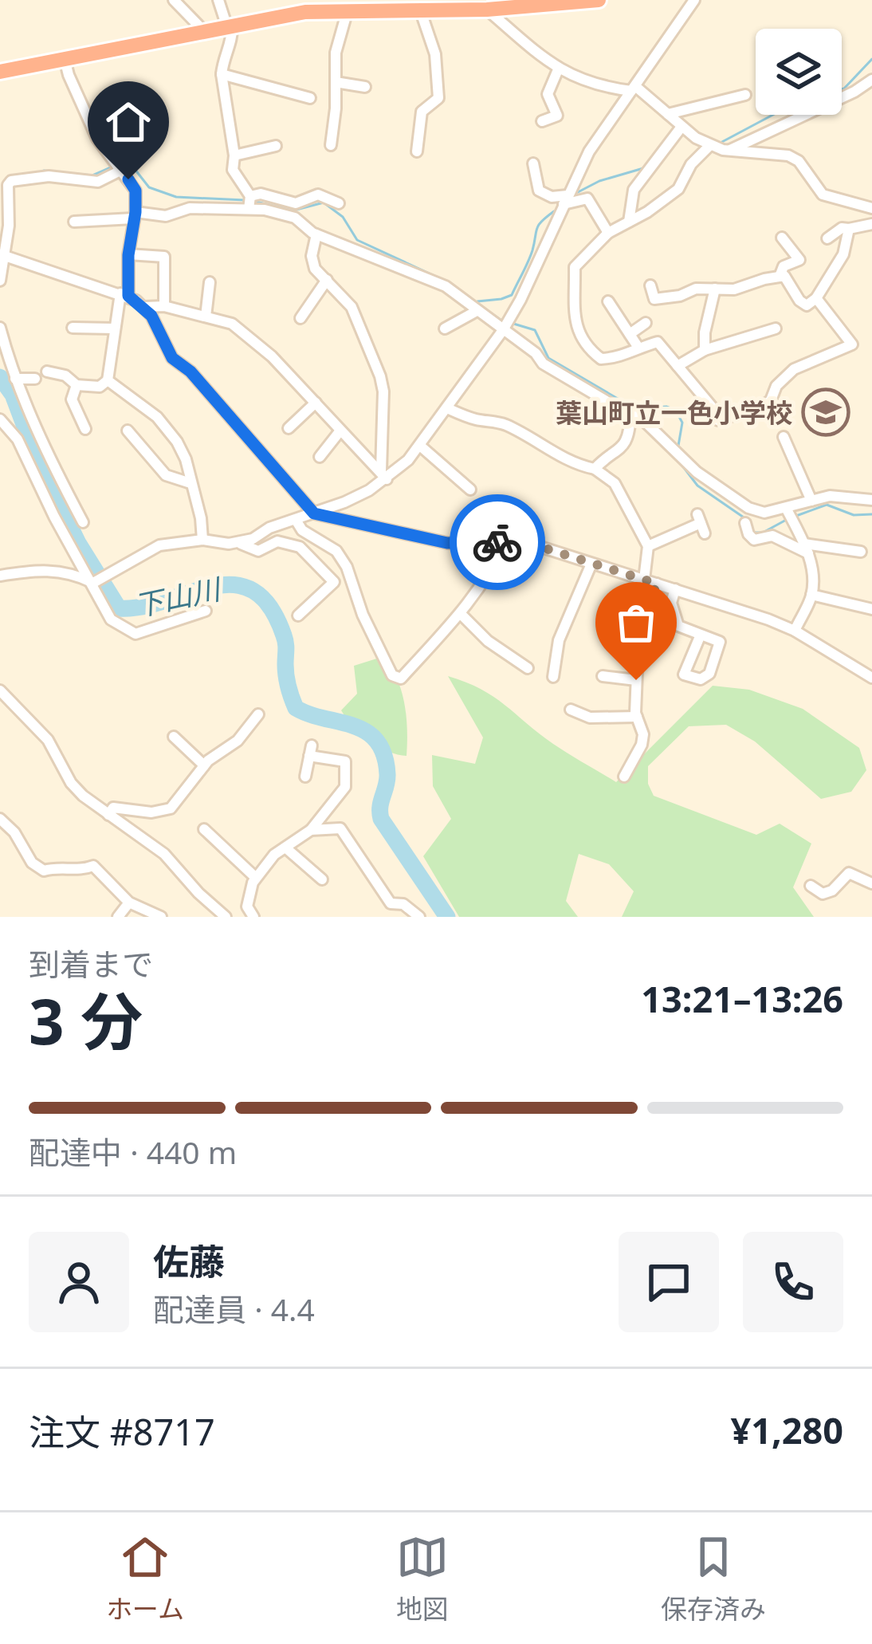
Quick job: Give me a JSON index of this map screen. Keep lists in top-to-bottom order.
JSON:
{
  "water": ["下山川"],
  "places": {
    "school or university": ["葉山町立一色小学校"]
  },
  "page": {
    "heading": ["3 分", "到着まで", "13:21–13:26"],
    "panel": [
      "佐藤",
      "配達員 · 4.4",
      "注文 #8717",
      "¥1,280"
    ],
    "bar": "配達中 · 440 m",
    "tabs": ["ホーム", "地図", "保存済み"]
  }
}
